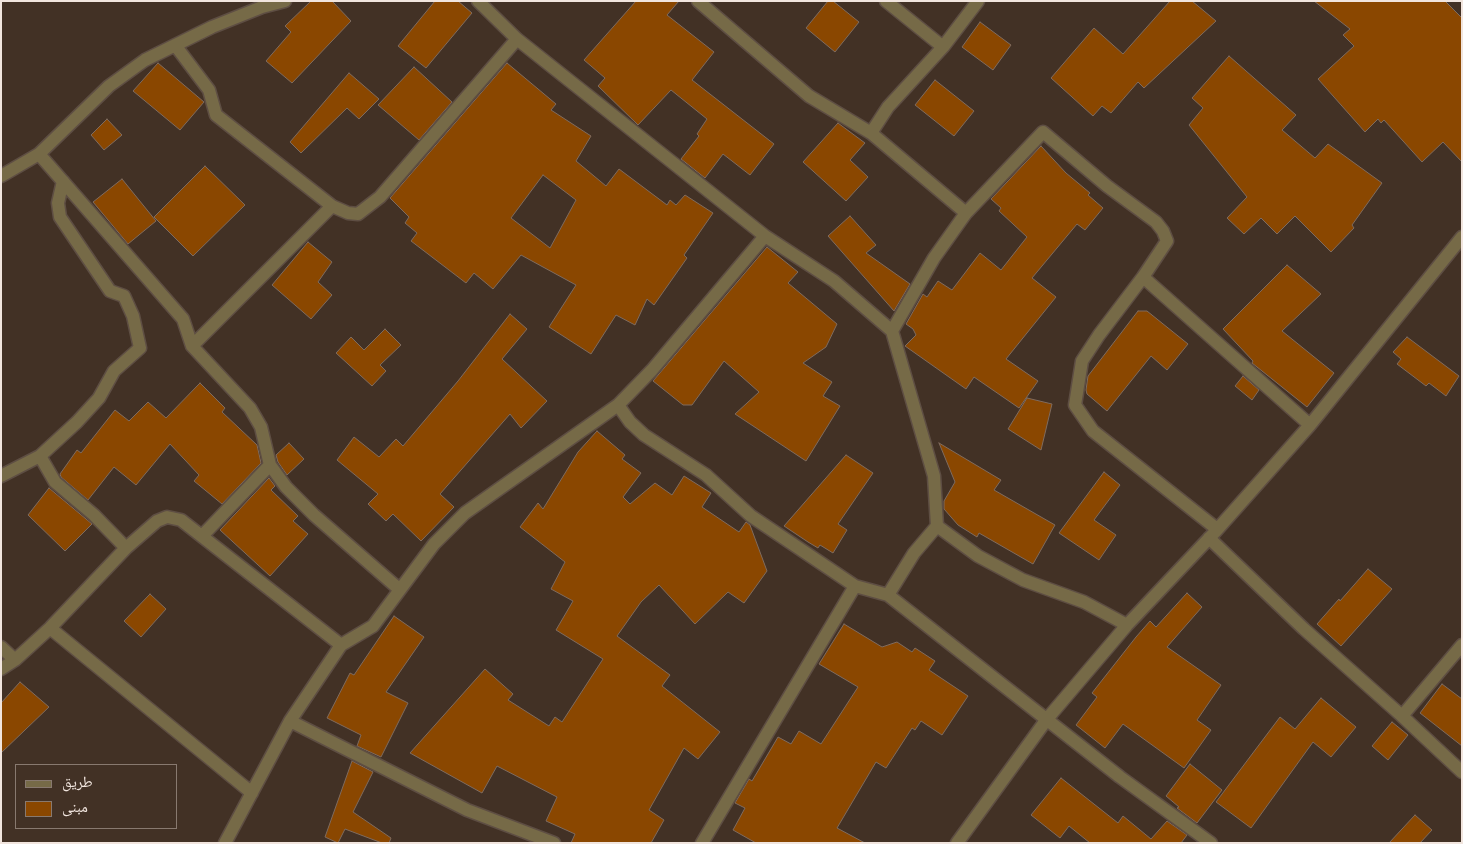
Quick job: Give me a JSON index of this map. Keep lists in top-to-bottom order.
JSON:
{
  "legend": ["طريق", "مبنى"]
}
